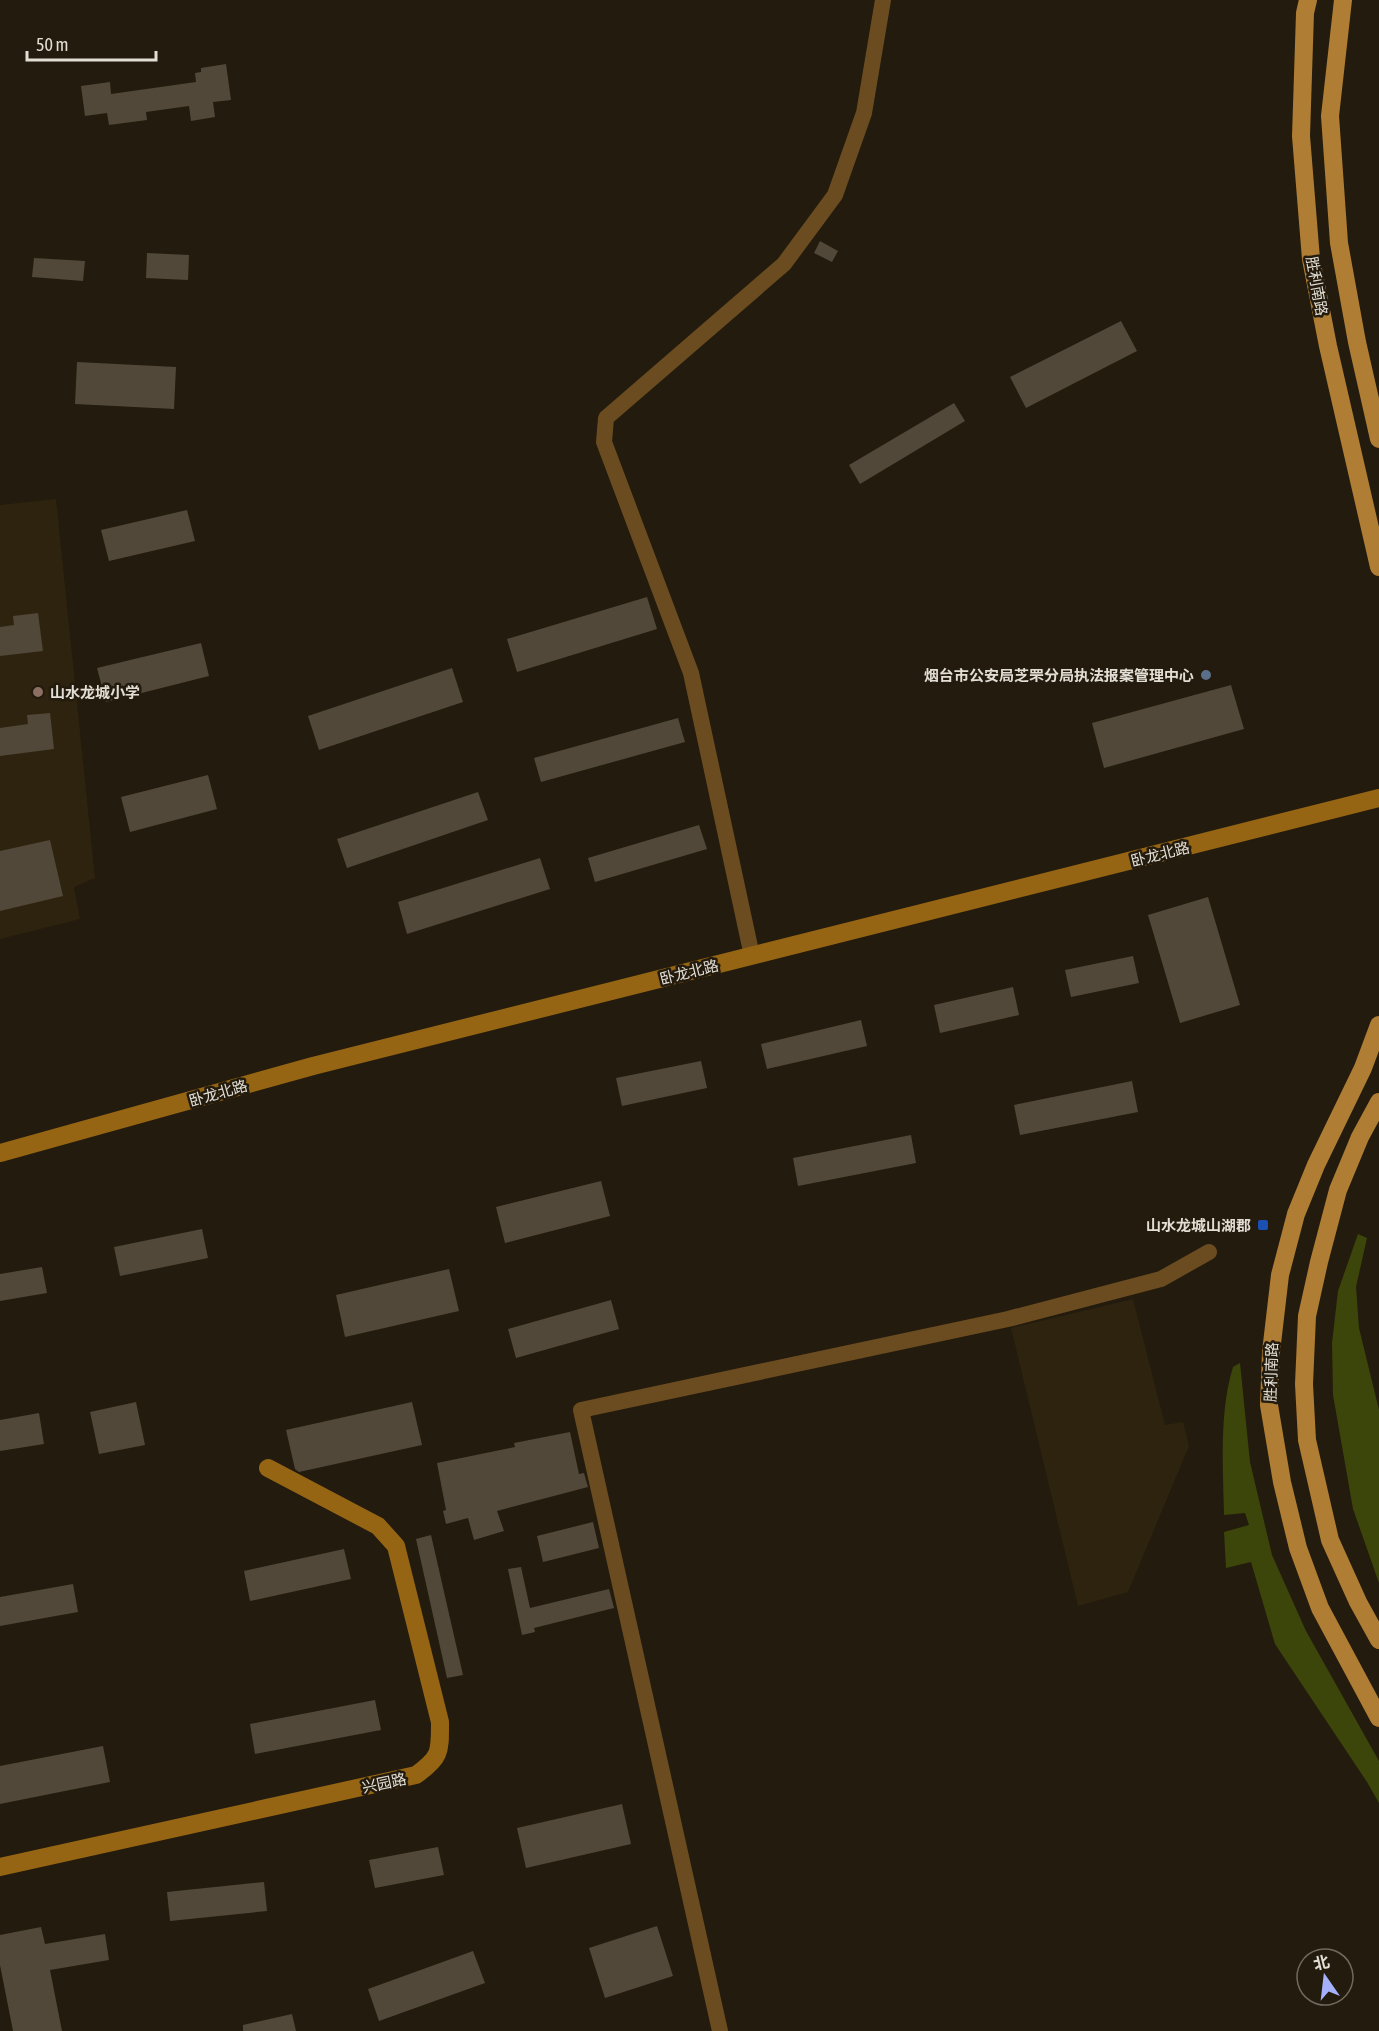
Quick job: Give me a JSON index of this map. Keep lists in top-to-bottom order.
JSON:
{
  "streets": {
    "main road": ["胜利南路"],
    "street": ["卧龙北路", "兴园路"]
  },
  "places": {
    "other": ["烟台市公安局芝罘分局执法报案管理中心", "山水龙城小学"],
    "transit": ["山水龙城山湖郡"]
  },
  "scale_bar": "50 m",
  "north": "top"
}
